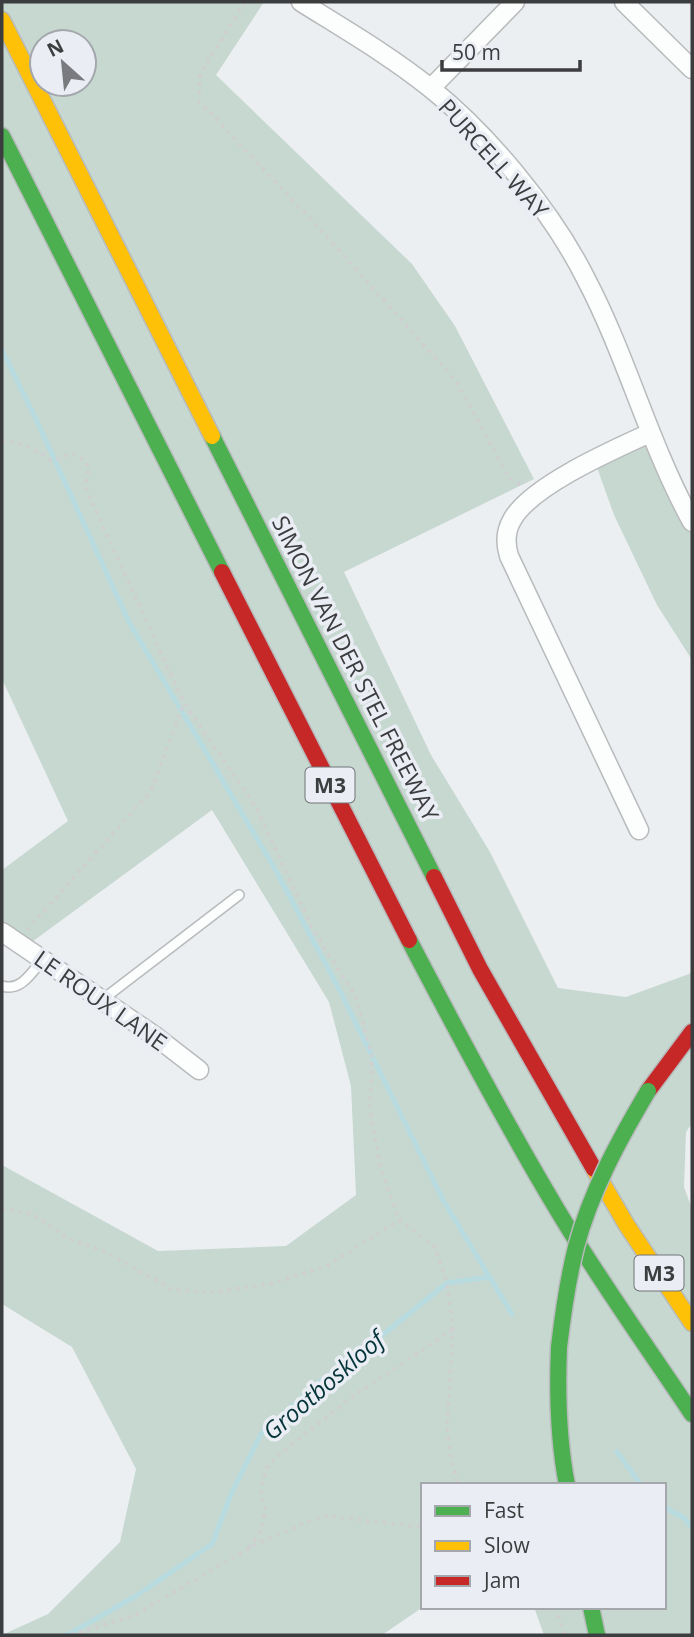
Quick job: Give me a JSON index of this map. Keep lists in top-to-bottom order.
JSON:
{
  "streets": {
    "main road": ["SIMON VAN DER STEL FREEWAY", "M3"],
    "street": ["PURCELL WAY", "LE ROUX LANE"]
  },
  "water": ["Grootboskloof"],
  "legend": ["Fast", "Slow", "Jam"],
  "scale_bar": "50 m",
  "north": "top left"
}
